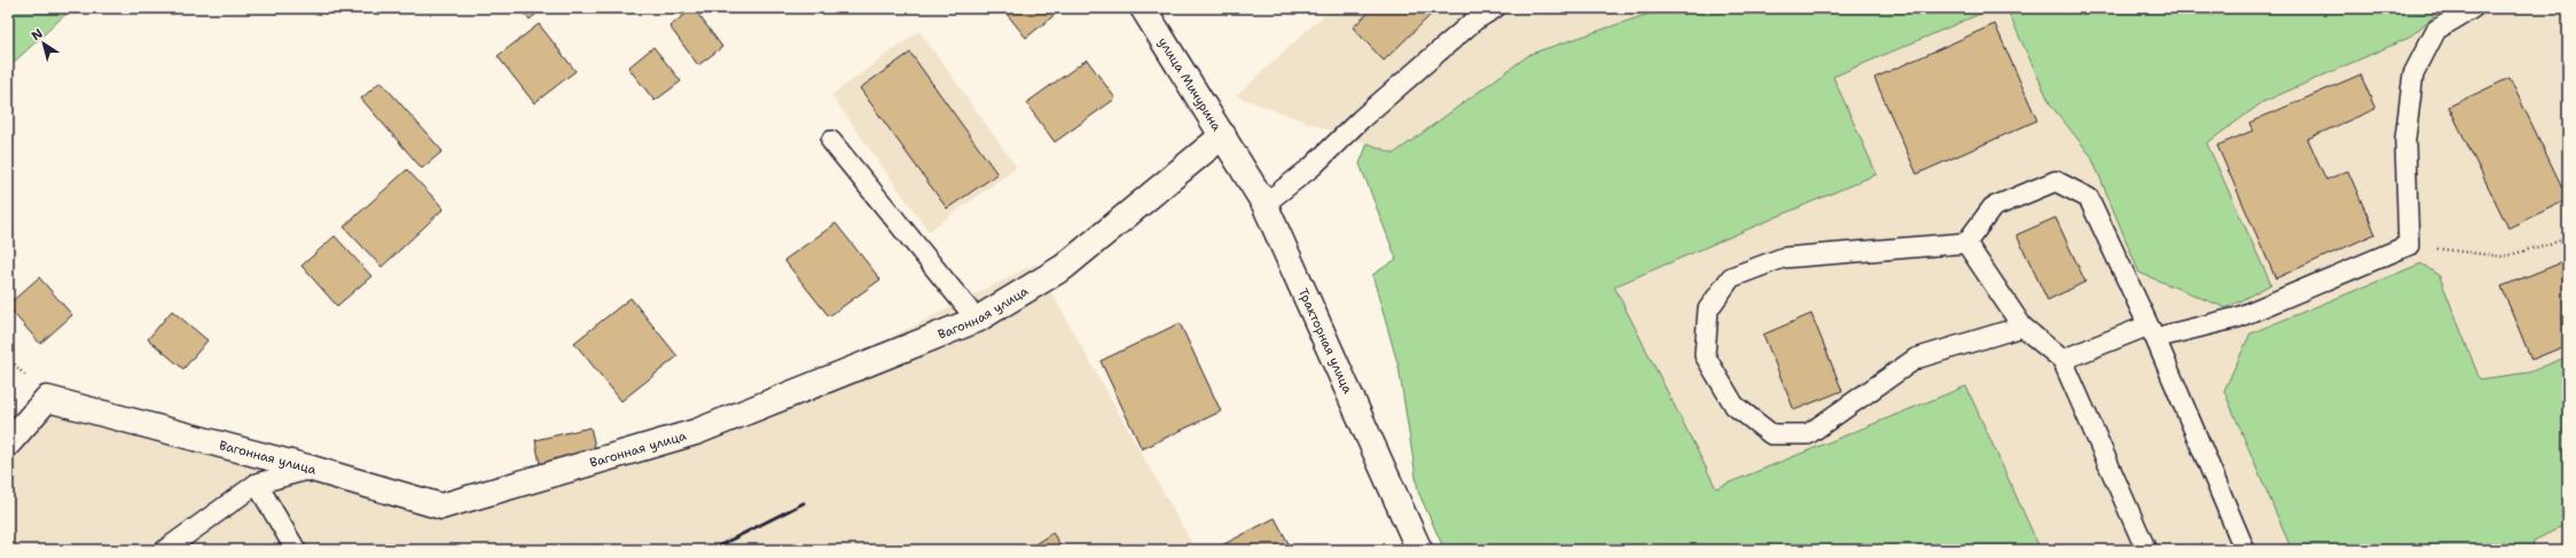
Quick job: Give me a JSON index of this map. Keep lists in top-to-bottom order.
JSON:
{
  "streets": {
    "street": ["улица Мичурина", "Вагонная улица", "Тракторная улица"]
  },
  "crossings": [
    ["улица Мичурина", "Вагонная улица"],
    ["улица Мичурина", "Тракторная улица"],
    ["Вагонная улица", "Тракторная улица"]
  ],
  "north": "top left"
}
